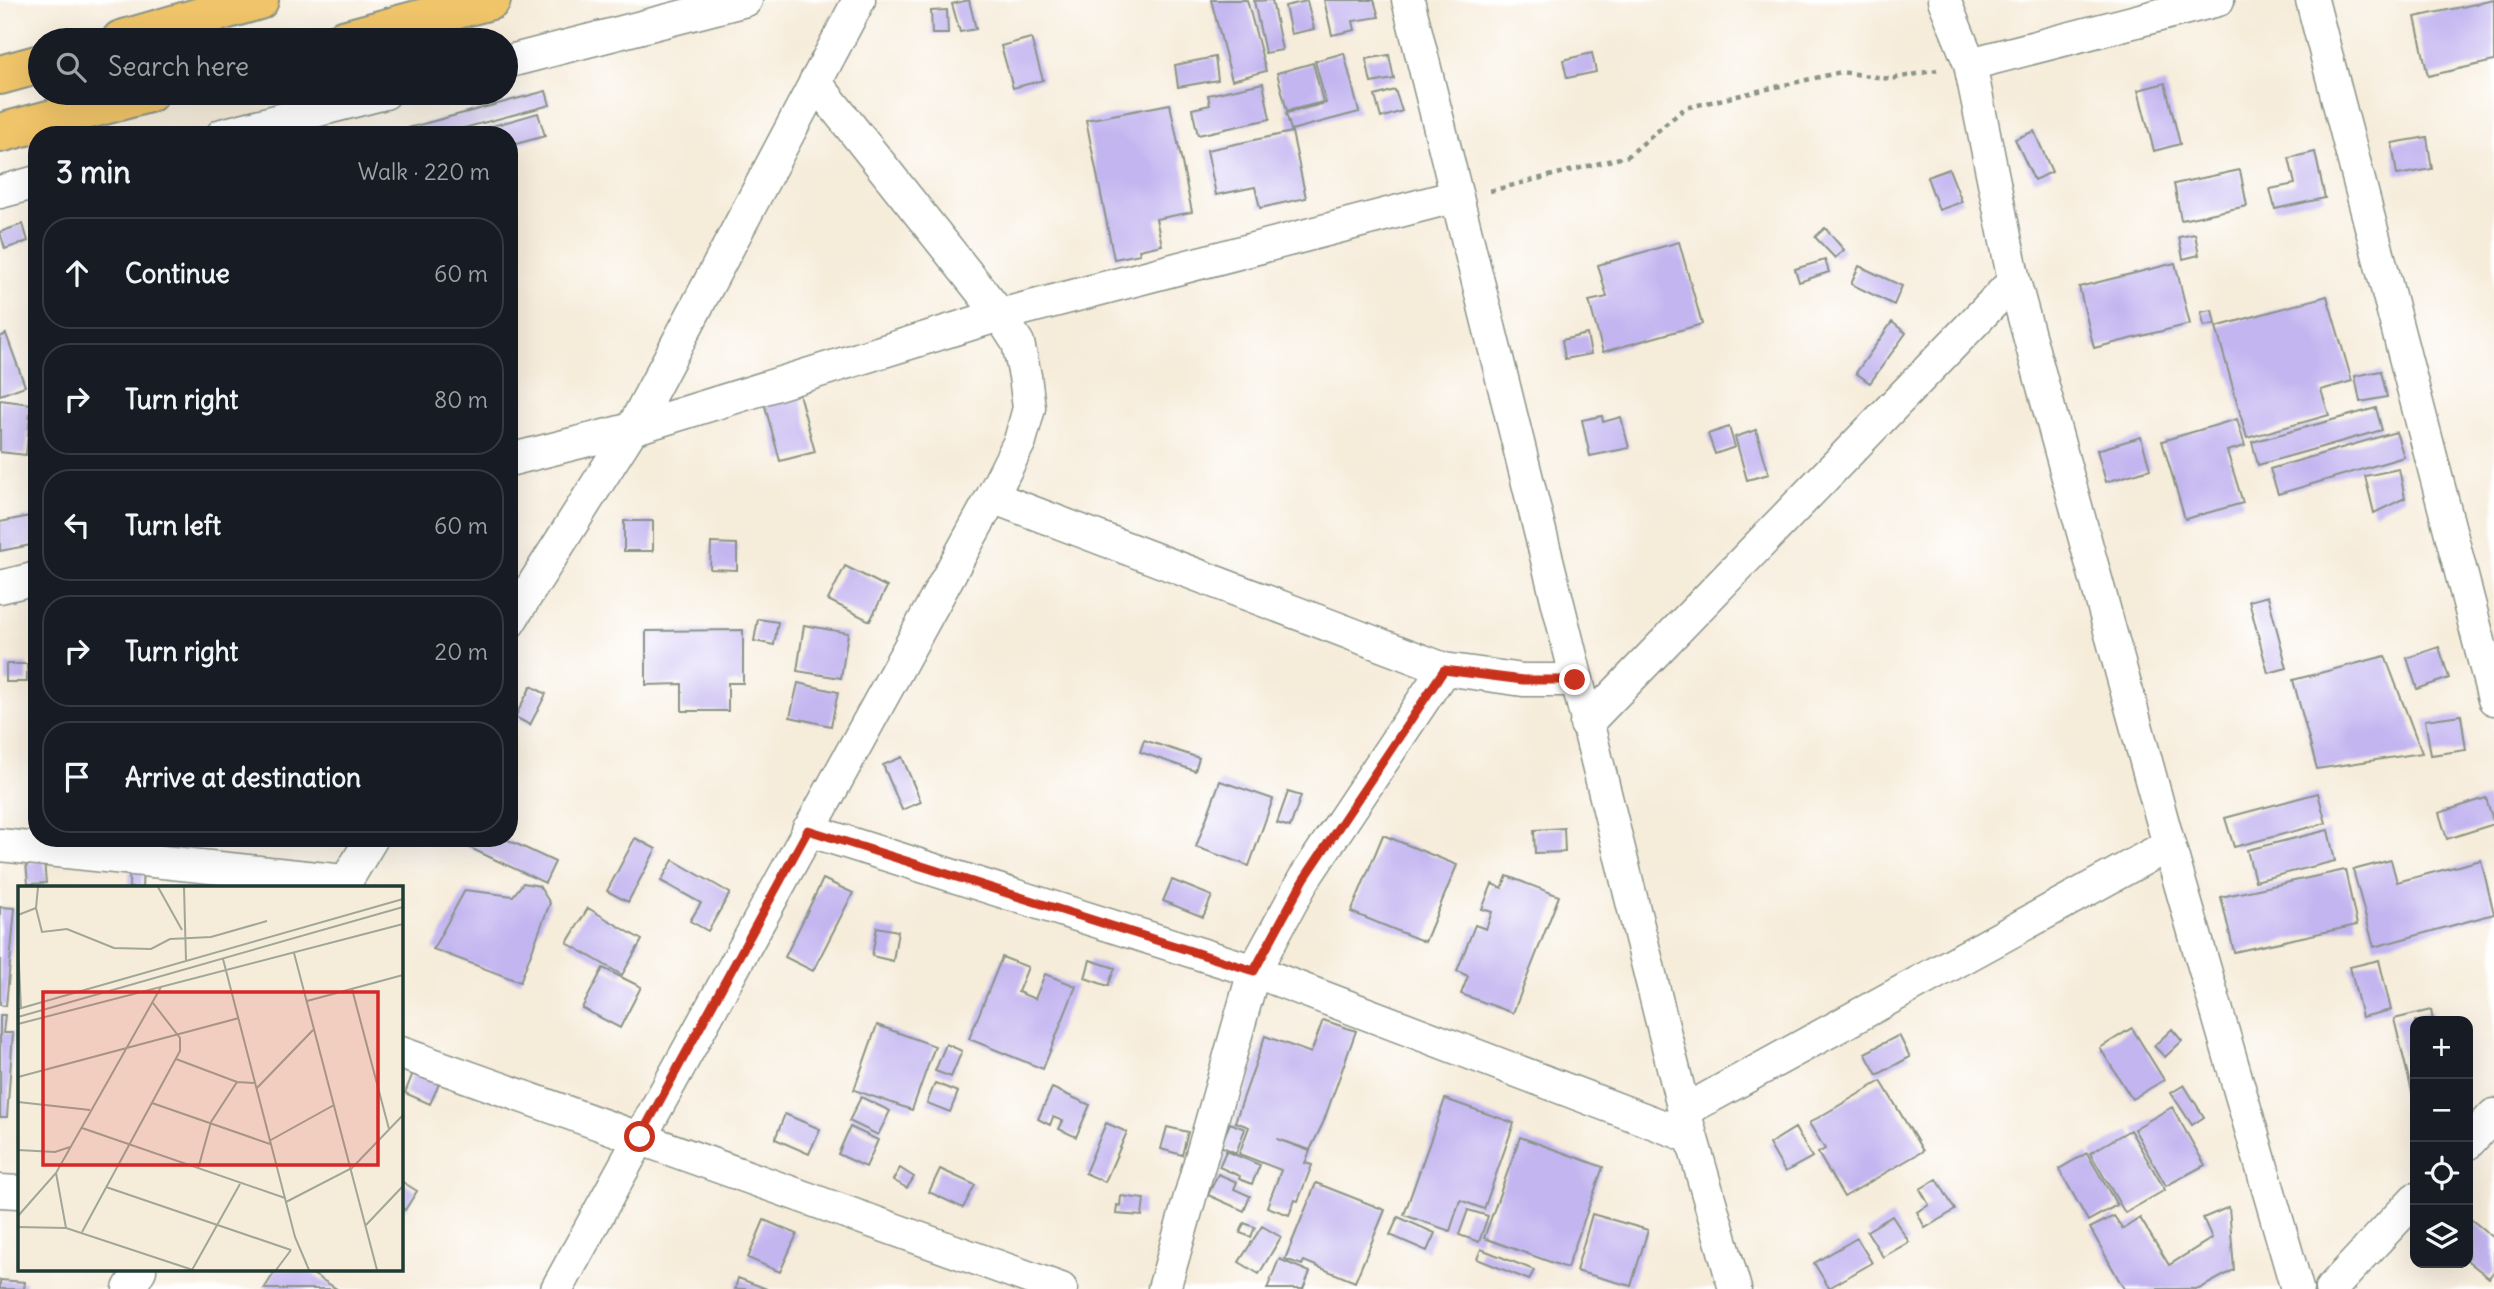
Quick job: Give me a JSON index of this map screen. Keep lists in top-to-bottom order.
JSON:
{
  "page": {
    "search": "Search here",
    "heading": ["3 min", "Walk · 220 m"],
    "list": [
      ["Continue", "60 m"],
      ["Turn right", "80 m"],
      ["Turn left", "60 m"],
      ["Turn right", "20 m"],
      "Arrive at destination"
    ],
    "map_buttons": ["+", "−"]
  }
}
